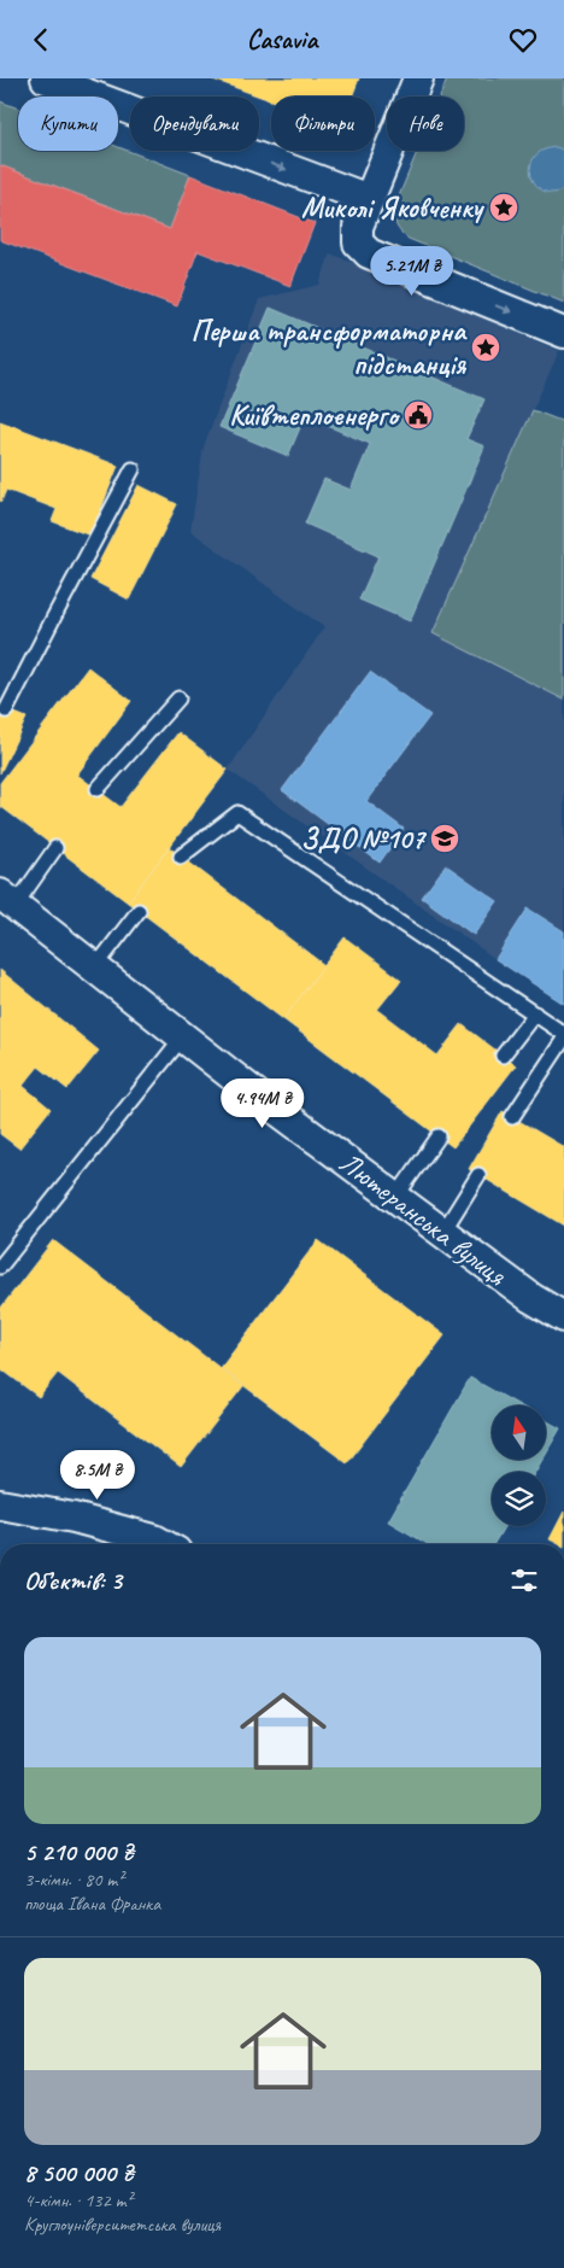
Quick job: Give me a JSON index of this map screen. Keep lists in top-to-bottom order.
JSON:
{
  "streets": {
    "street": ["Лютеранська вулиця"]
  },
  "places": {
    "place": ["Миколі Яковченку", "Перша трансформаторна підстанція"],
    "public building": ["Київтеплоенерго"],
    "school or university": ["ЗДО №107"]
  },
  "north": "top",
  "page": {
    "header": "Casavia",
    "chip": [
      "Купити",
      "Орендувати",
      "Фільтри",
      "Нове"
    ],
    "price": ["5.21M ₴", "4.94M ₴", "8.5M ₴"],
    "heading": "Об’єктів: 3",
    "list": [
      {
        "name": "5 210 000 ₴",
        "note": "3-кімн. · 80 m² · площа Івана Франка"
      },
      {
        "name": "8 500 000 ₴",
        "note": "4-кімн. · 132 m² · Круглоуніверситетська вулиця"
      }
    ]
  }
}
